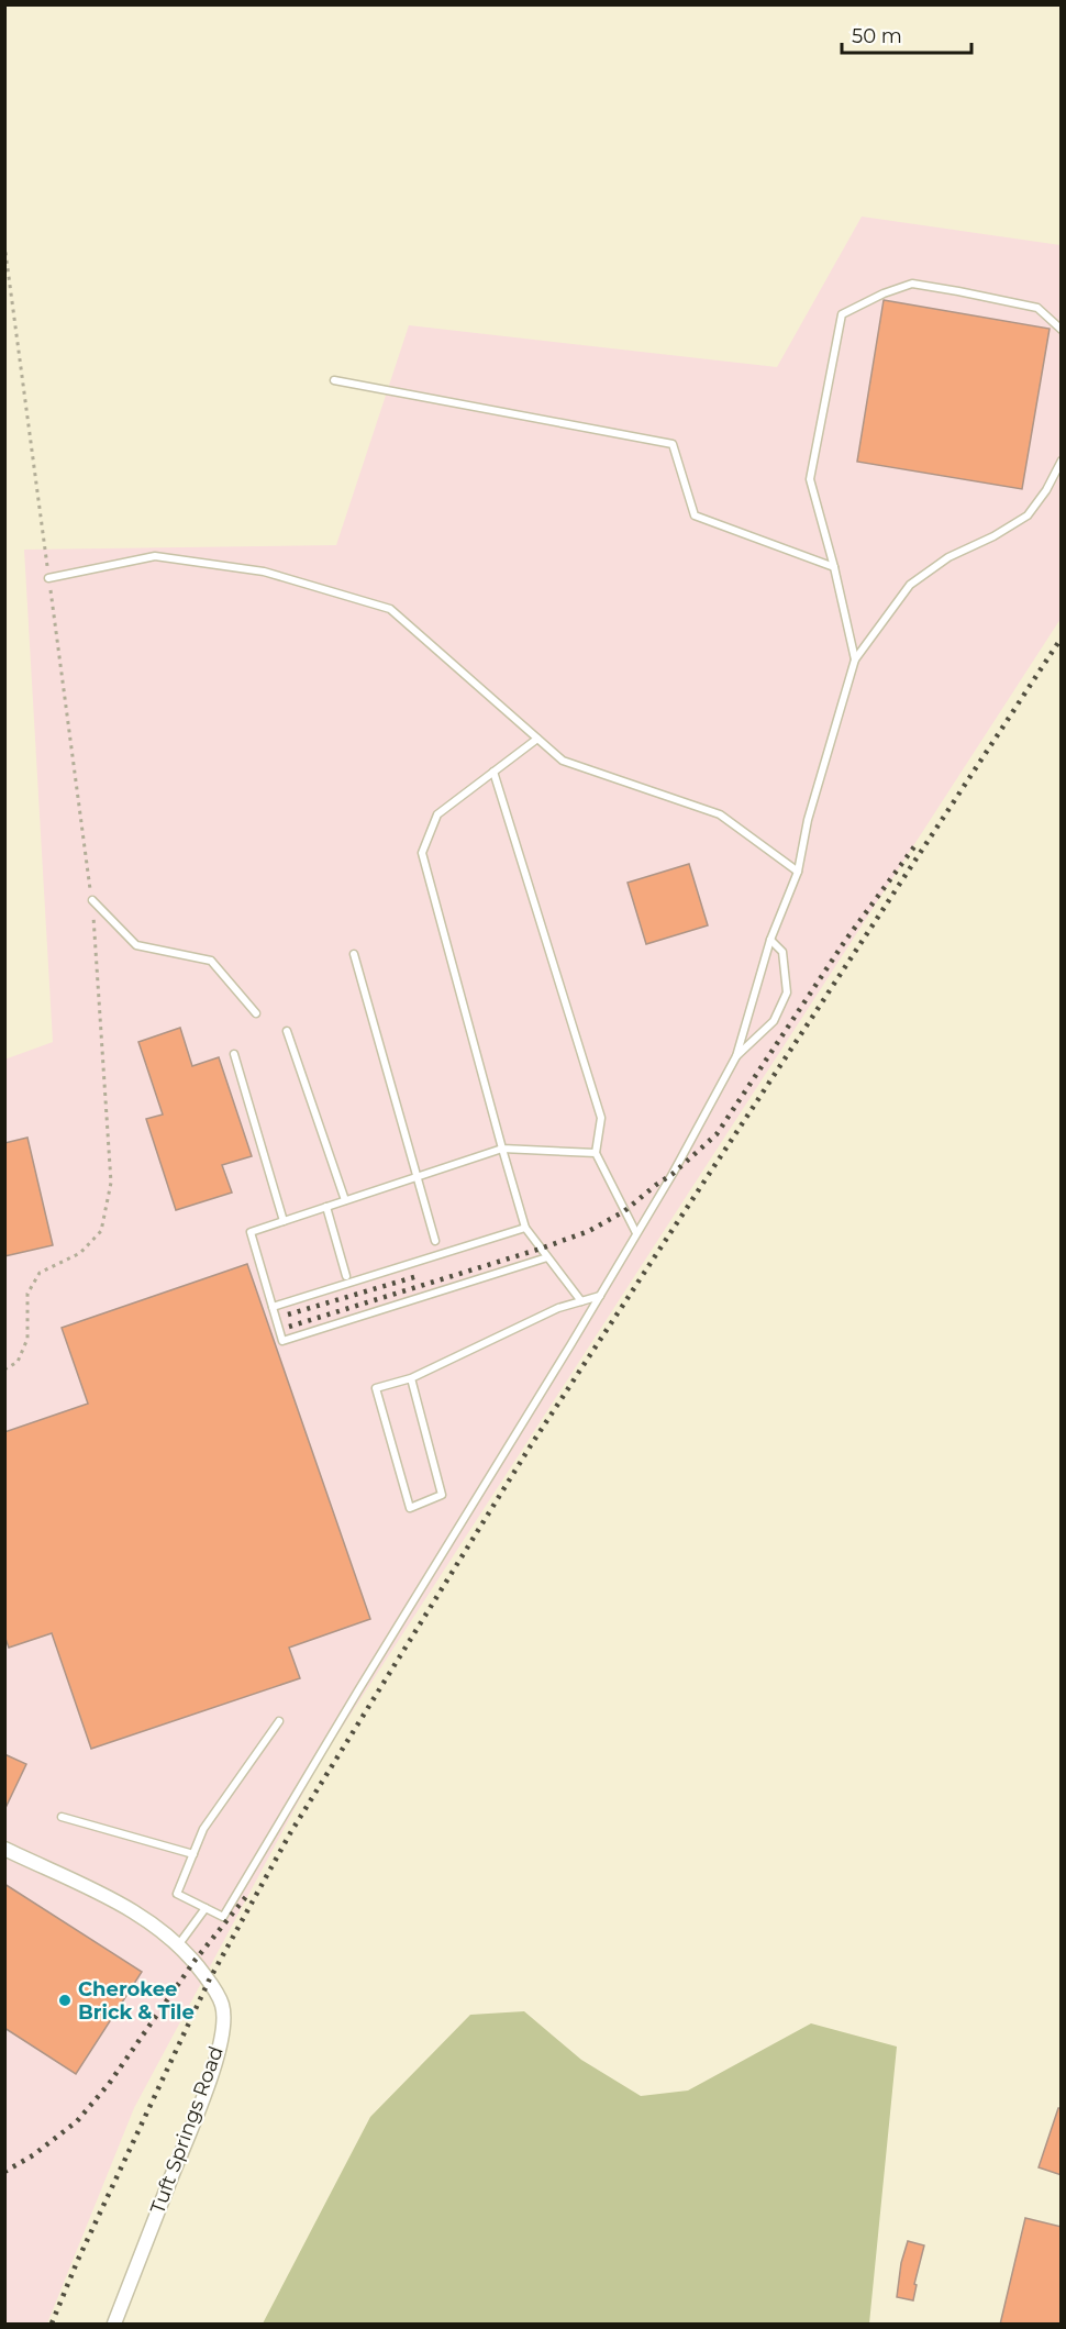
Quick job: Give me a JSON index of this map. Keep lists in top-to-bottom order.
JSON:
{
  "streets": {
    "street": ["Tuft Springs Road"]
  },
  "places": ["Cherokee Brick & Tile"],
  "scale_bar": "50 m"
}
